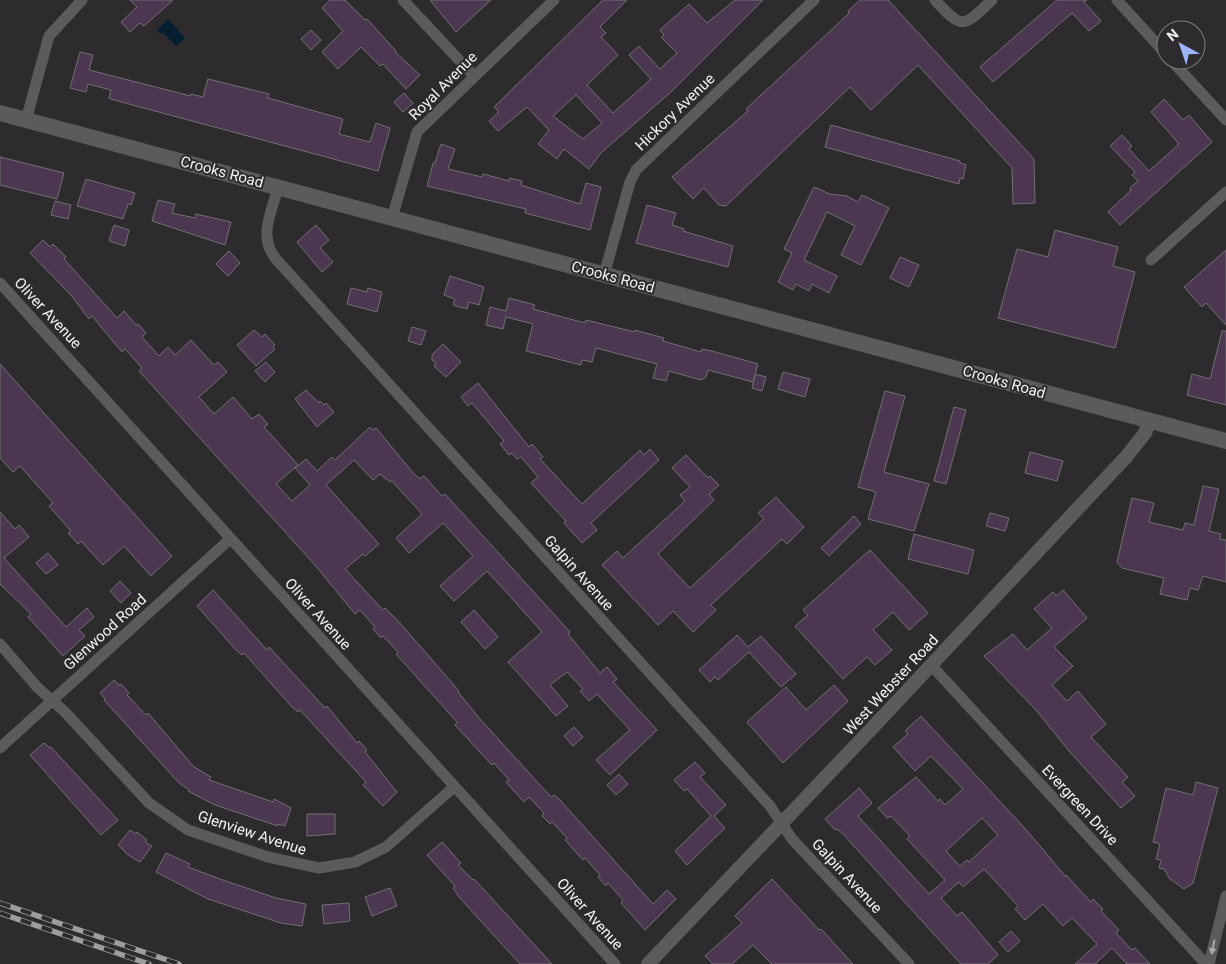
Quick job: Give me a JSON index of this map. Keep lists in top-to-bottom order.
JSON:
{
  "streets": {
    "main road": ["Crooks Road"],
    "street": [
      "Royal Avenue",
      "Hickory Avenue",
      "Oliver Avenue",
      "Galpin Avenue",
      "Glenwood Road",
      "West Webster Road",
      "Evergreen Drive",
      "Glenview Avenue"
    ]
  },
  "crossings": [
    ["Royal Avenue", "Crooks Road"],
    ["Hickory Avenue", "Crooks Road"],
    ["Crooks Road", "Galpin Avenue"],
    ["Crooks Road", "West Webster Road"],
    ["Oliver Avenue", "Glenwood Road"],
    ["Oliver Avenue", "Glenview Avenue"],
    ["Galpin Avenue", "West Webster Road"],
    ["Glenwood Road", "Glenview Avenue"],
    ["West Webster Road", "Evergreen Drive"]
  ],
  "north": "top left"
}
